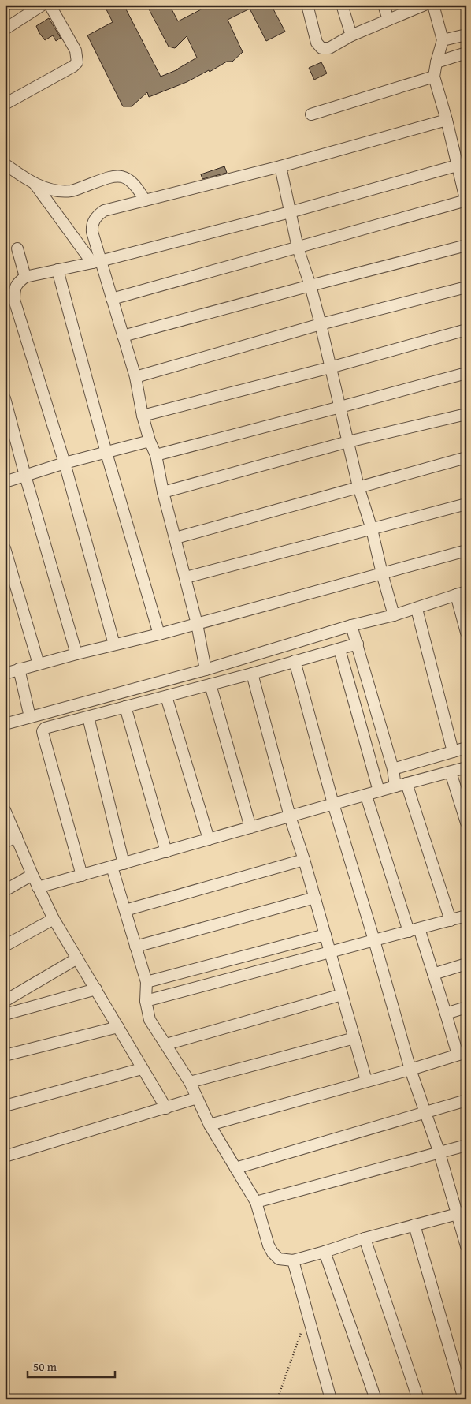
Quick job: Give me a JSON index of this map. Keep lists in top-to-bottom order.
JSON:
{
  "scale_bar": "50 m"
}
